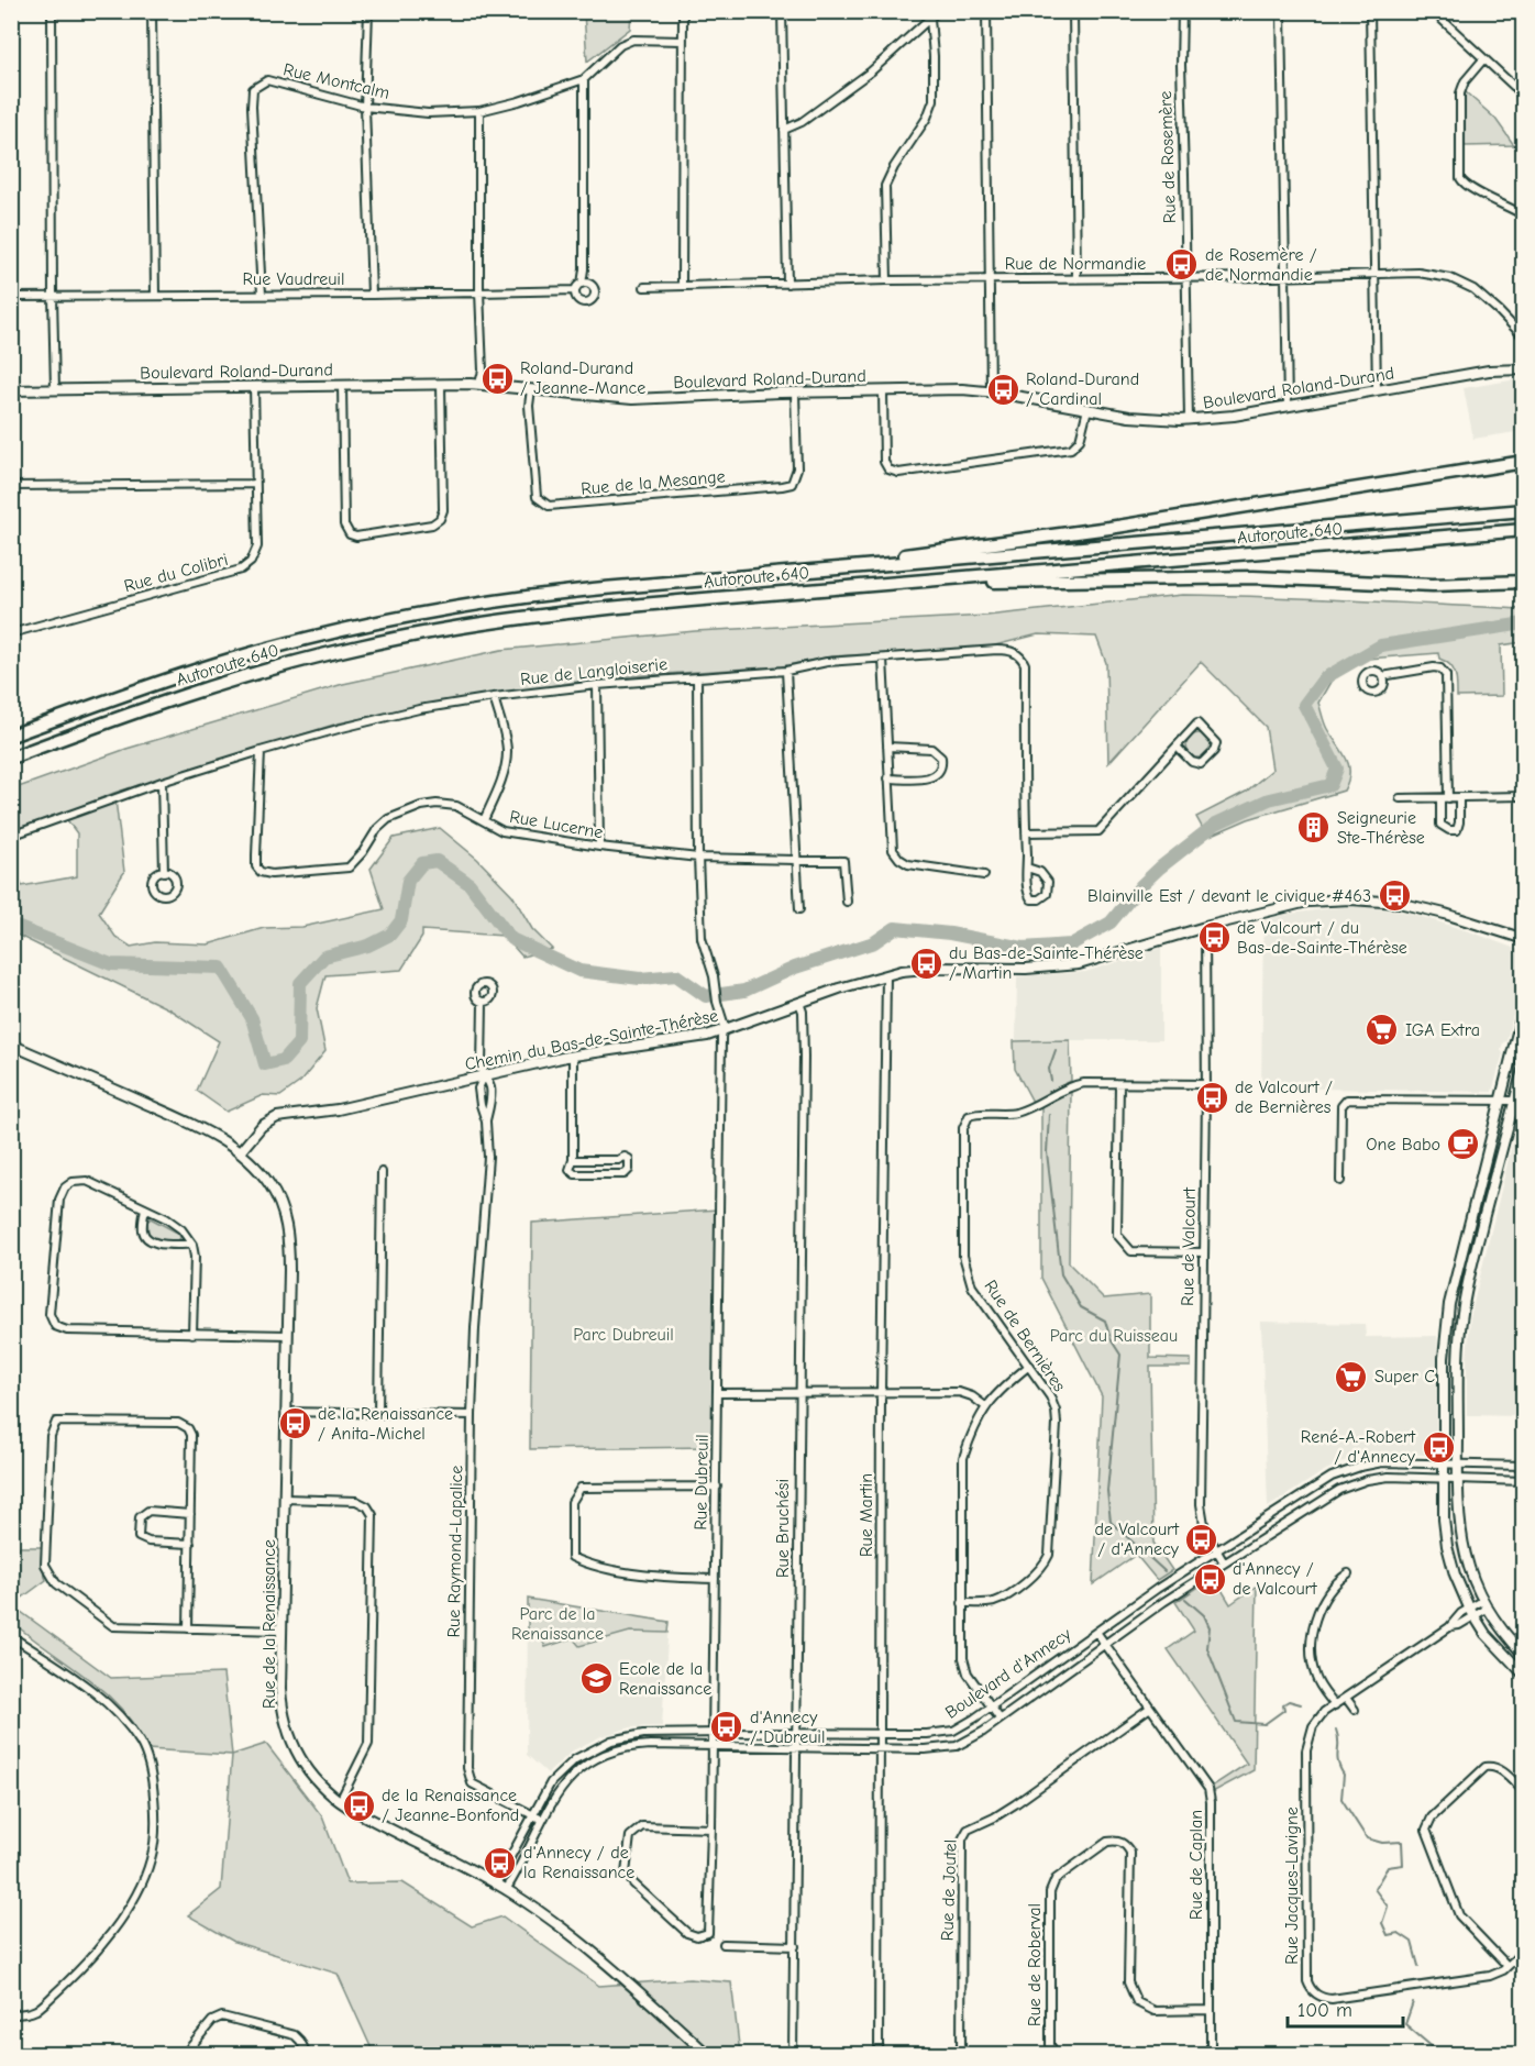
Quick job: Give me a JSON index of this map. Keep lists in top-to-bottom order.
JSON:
{
  "streets": {
    "highway": ["Autoroute 640"],
    "street": [
      "Rue Montcalm",
      "Rue de Rosemère",
      "Rue de Normandie",
      "Rue Vaudreuil",
      "Boulevard Roland-Durand",
      "Rue de la Mesange",
      "Rue du Colibri",
      "Rue de Langloiserie",
      "Rue Lucerne",
      "Chemin du Bas-de-Sainte-Thérèse",
      "Rue de Valcourt",
      "Rue de Bernières",
      "Rue Dubreuil",
      "Rue Martin",
      "Rue Bruchési",
      "Rue Raymond-Lapalice",
      "Rue de la Renaissance",
      "Boulevard d'Annecy",
      "Rue de Caplan",
      "Rue Jacques-Lavigne",
      "Rue de Joutel",
      "Rue de Roberval"
    ]
  },
  "crossings": [
    ["Rue Montcalm", "Rue Vaudreuil"],
    ["Rue de Rosemère", "Rue de Normandie"],
    ["Rue de Rosemère", "Boulevard Roland-Durand"],
    ["Boulevard Roland-Durand", "Rue de la Mesange"],
    ["Boulevard Roland-Durand", "Rue du Colibri"],
    ["Rue de Langloiserie", "Rue Lucerne"],
    ["Rue de Langloiserie", "Rue Dubreuil"],
    ["Rue Lucerne", "Rue Dubreuil"],
    ["Chemin du Bas-de-Sainte-Thérèse", "Rue de Valcourt"],
    ["Chemin du Bas-de-Sainte-Thérèse", "Rue Dubreuil"],
    ["Chemin du Bas-de-Sainte-Thérèse", "Rue Martin"],
    ["Chemin du Bas-de-Sainte-Thérèse", "Rue Bruchési"],
    ["Chemin du Bas-de-Sainte-Thérèse", "Rue Raymond-Lapalice"],
    ["Chemin du Bas-de-Sainte-Thérèse", "Rue de la Renaissance"],
    ["Rue de Valcourt", "Rue de Bernières"],
    ["Rue de Valcourt", "Boulevard d'Annecy"],
    ["Rue Dubreuil", "Boulevard d'Annecy"],
    ["Rue Martin", "Boulevard d'Annecy"],
    ["Rue Bruchési", "Boulevard d'Annecy"],
    ["Rue Raymond-Lapalice", "Boulevard d'Annecy"],
    ["Rue de la Renaissance", "Boulevard d'Annecy"],
    ["Boulevard d'Annecy", "Rue de Caplan"],
    ["Rue de Caplan", "Rue de Joutel"],
    ["Rue de Caplan", "Rue de Roberval"]
  ],
  "parks": ["Parc Dubreuil", "Parc du Ruisseau", "Parc de la Renaissance"],
  "places": {
    "bus stop": [
      "de Rosemère / de Normandie",
      "Roland-Durand / Jeanne-Mance",
      "Roland-Durand / Cardinal",
      "Blainville Est / devant le civique #463",
      "de Valcourt / du Bas-de-Sainte-Thérèse",
      "du Bas-de-Sainte-Thérèse / Martin",
      "de Valcourt / de Bernières",
      "de la Renaissance / Anita-Michel",
      "René-A.-Robert / d'Annecy",
      "de Valcourt / d'Annecy",
      "d'Annecy / de Valcourt",
      "d'Annecy / Dubreuil",
      "de la Renaissance / Jeanne-Bonfond",
      "d'Annecy / de la Renaissance"
    ],
    "building": ["Seigneurie Ste-Thérèse"],
    "supermarket": ["IGA Extra", "Super C"],
    "cafe": ["One Babo"],
    "school or university": ["Ecole de la Renaissance"]
  },
  "scale_bar": "100 m"
}
